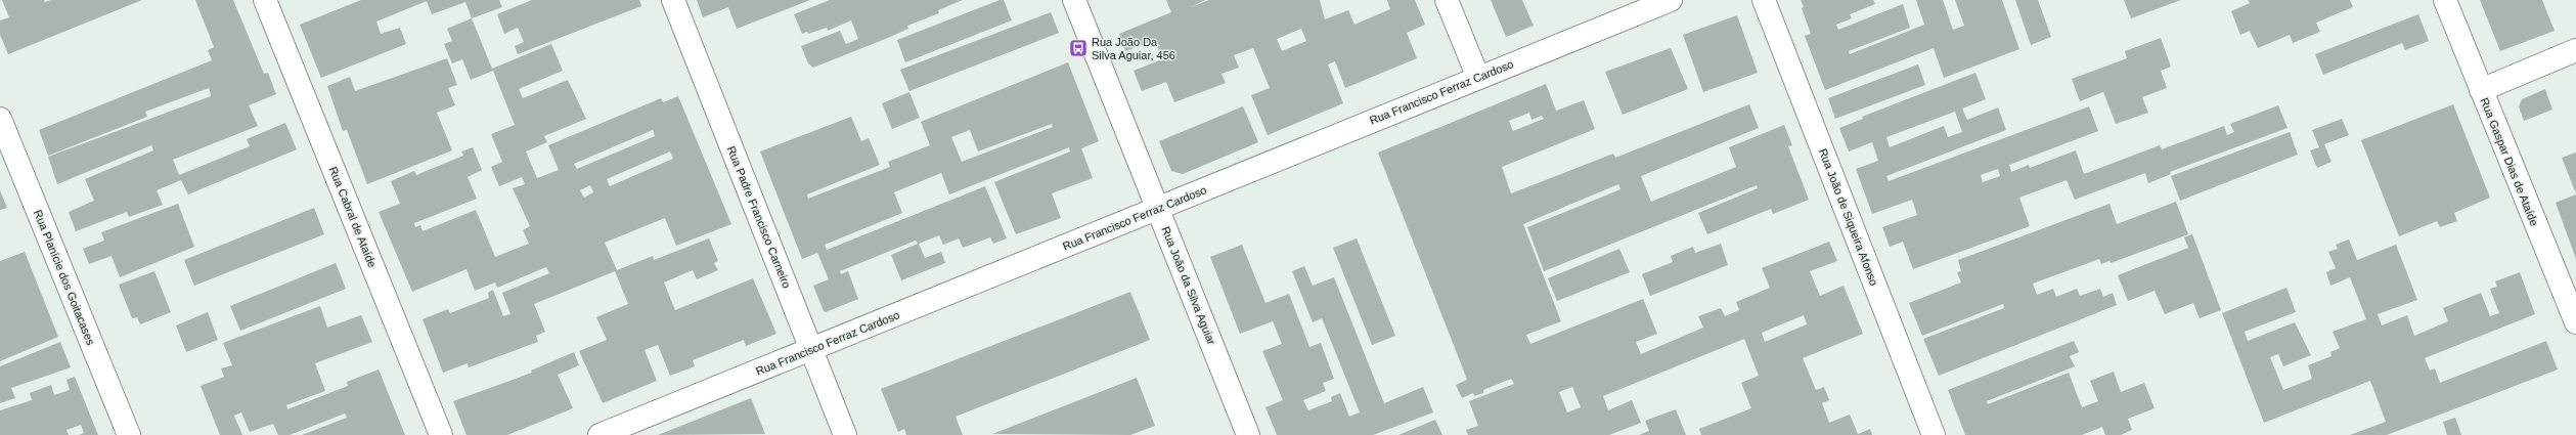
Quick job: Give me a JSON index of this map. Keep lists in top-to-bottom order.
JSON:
{
  "streets": {
    "street": [
      "Rua Francisco Ferraz Cardoso",
      "Rua Gaspar Dias de Ataíde",
      "Rua Cabral de Ataíde",
      "Rua Padre Francisco Carneiro",
      "Rua João de Siqueira Afonso",
      "Rua Planície dos Goitacases",
      "Rua João da Silva Aguiar"
    ]
  },
  "crossings": [
    ["Rua Francisco Ferraz Cardoso", "Rua Padre Francisco Carneiro"],
    ["Rua Francisco Ferraz Cardoso", "Rua João da Silva Aguiar"]
  ],
  "places": {
    "bus stop": ["Rua João Da Silva Aguiar, 456"]
  }
}
